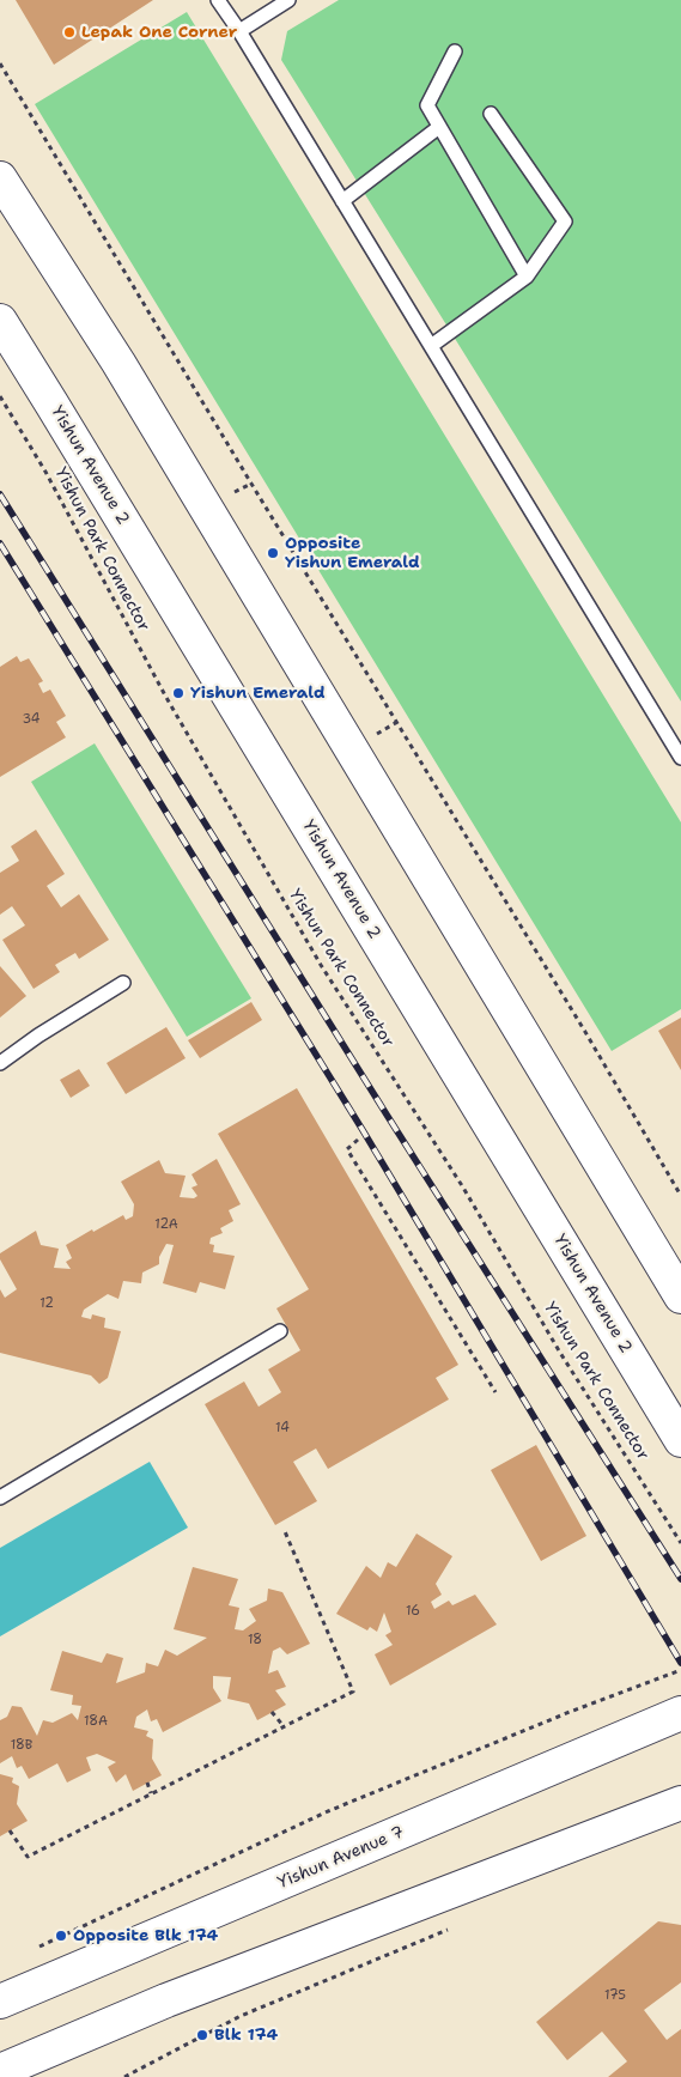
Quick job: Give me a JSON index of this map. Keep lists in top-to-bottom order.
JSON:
{
  "streets": {
    "main road": ["Yishun Avenue 2", "Yishun Avenue 7"],
    "path": ["Yishun Park Connector"]
  },
  "places": [
    "Lepak One Corner",
    "Opposite Yishun Emerald",
    "Yishun Emerald",
    "Opposite Blk 174",
    "Blk 174"
  ],
  "house_numbers": [
    "34",
    "12A",
    "12",
    "14",
    "16",
    "18",
    "18A",
    "18B",
    "175"
  ]
}
